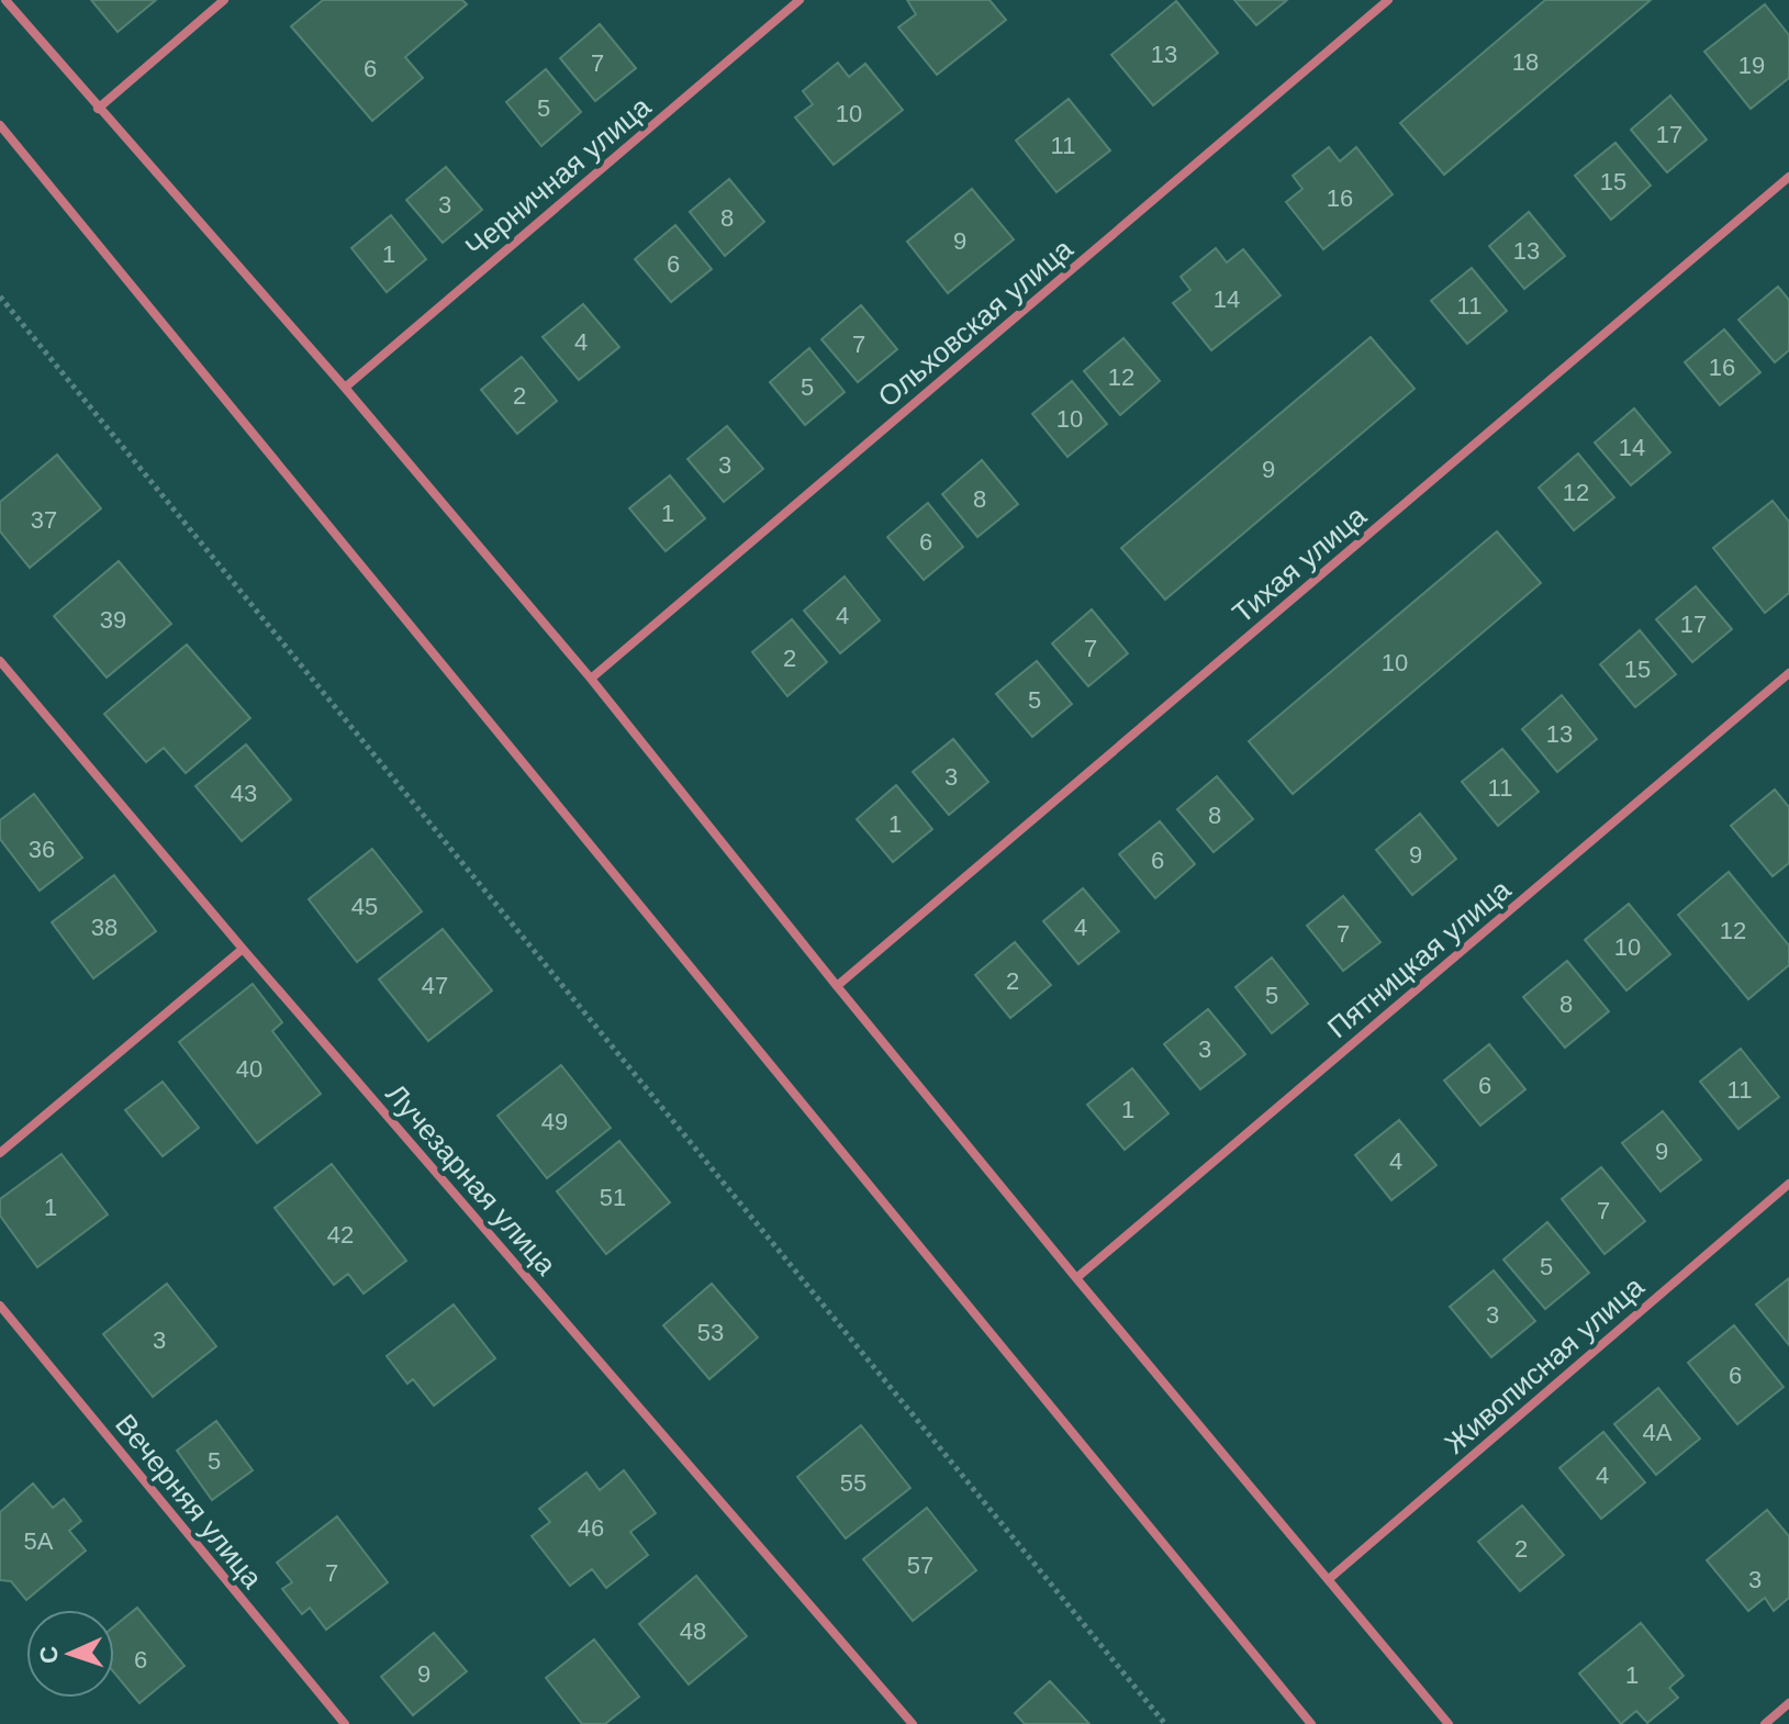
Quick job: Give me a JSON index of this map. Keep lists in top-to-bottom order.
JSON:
{
  "streets": {
    "street": [
      "Черничная улица",
      "Ольховская улица",
      "Тихая улица",
      "Пятницкая улица",
      "Лучезарная улица",
      "Живописная улица",
      "Вечерняя улица"
    ]
  },
  "house_numbers": [
    "13",
    "18",
    "7",
    "19",
    "6",
    "5",
    "10",
    "17",
    "11",
    "15",
    "16",
    "3",
    "8",
    "9",
    "13",
    "1",
    "6",
    "14",
    "11",
    "4",
    "7",
    "16",
    "12",
    "5",
    "2",
    "10",
    "14",
    "3",
    "9",
    "12",
    "8",
    "1",
    "37",
    "6",
    "4",
    "39",
    "17",
    "7",
    "2",
    "10",
    "15",
    "5",
    "13",
    "3",
    "11",
    "43",
    "8",
    "1",
    "36",
    "9",
    "6",
    "45",
    "38",
    "4",
    "12",
    "7",
    "10",
    "2",
    "47",
    "5",
    "8",
    "3",
    "40",
    "6",
    "11",
    "1",
    "49",
    "9",
    "4",
    "51",
    "1",
    "7",
    "42",
    "5",
    "3",
    "53",
    "3",
    "6",
    "4А",
    "5",
    "4",
    "55",
    "46",
    "5А",
    "2",
    "57",
    "7",
    "3",
    "48",
    "6",
    "9",
    "1"
  ],
  "north": "left"
}
